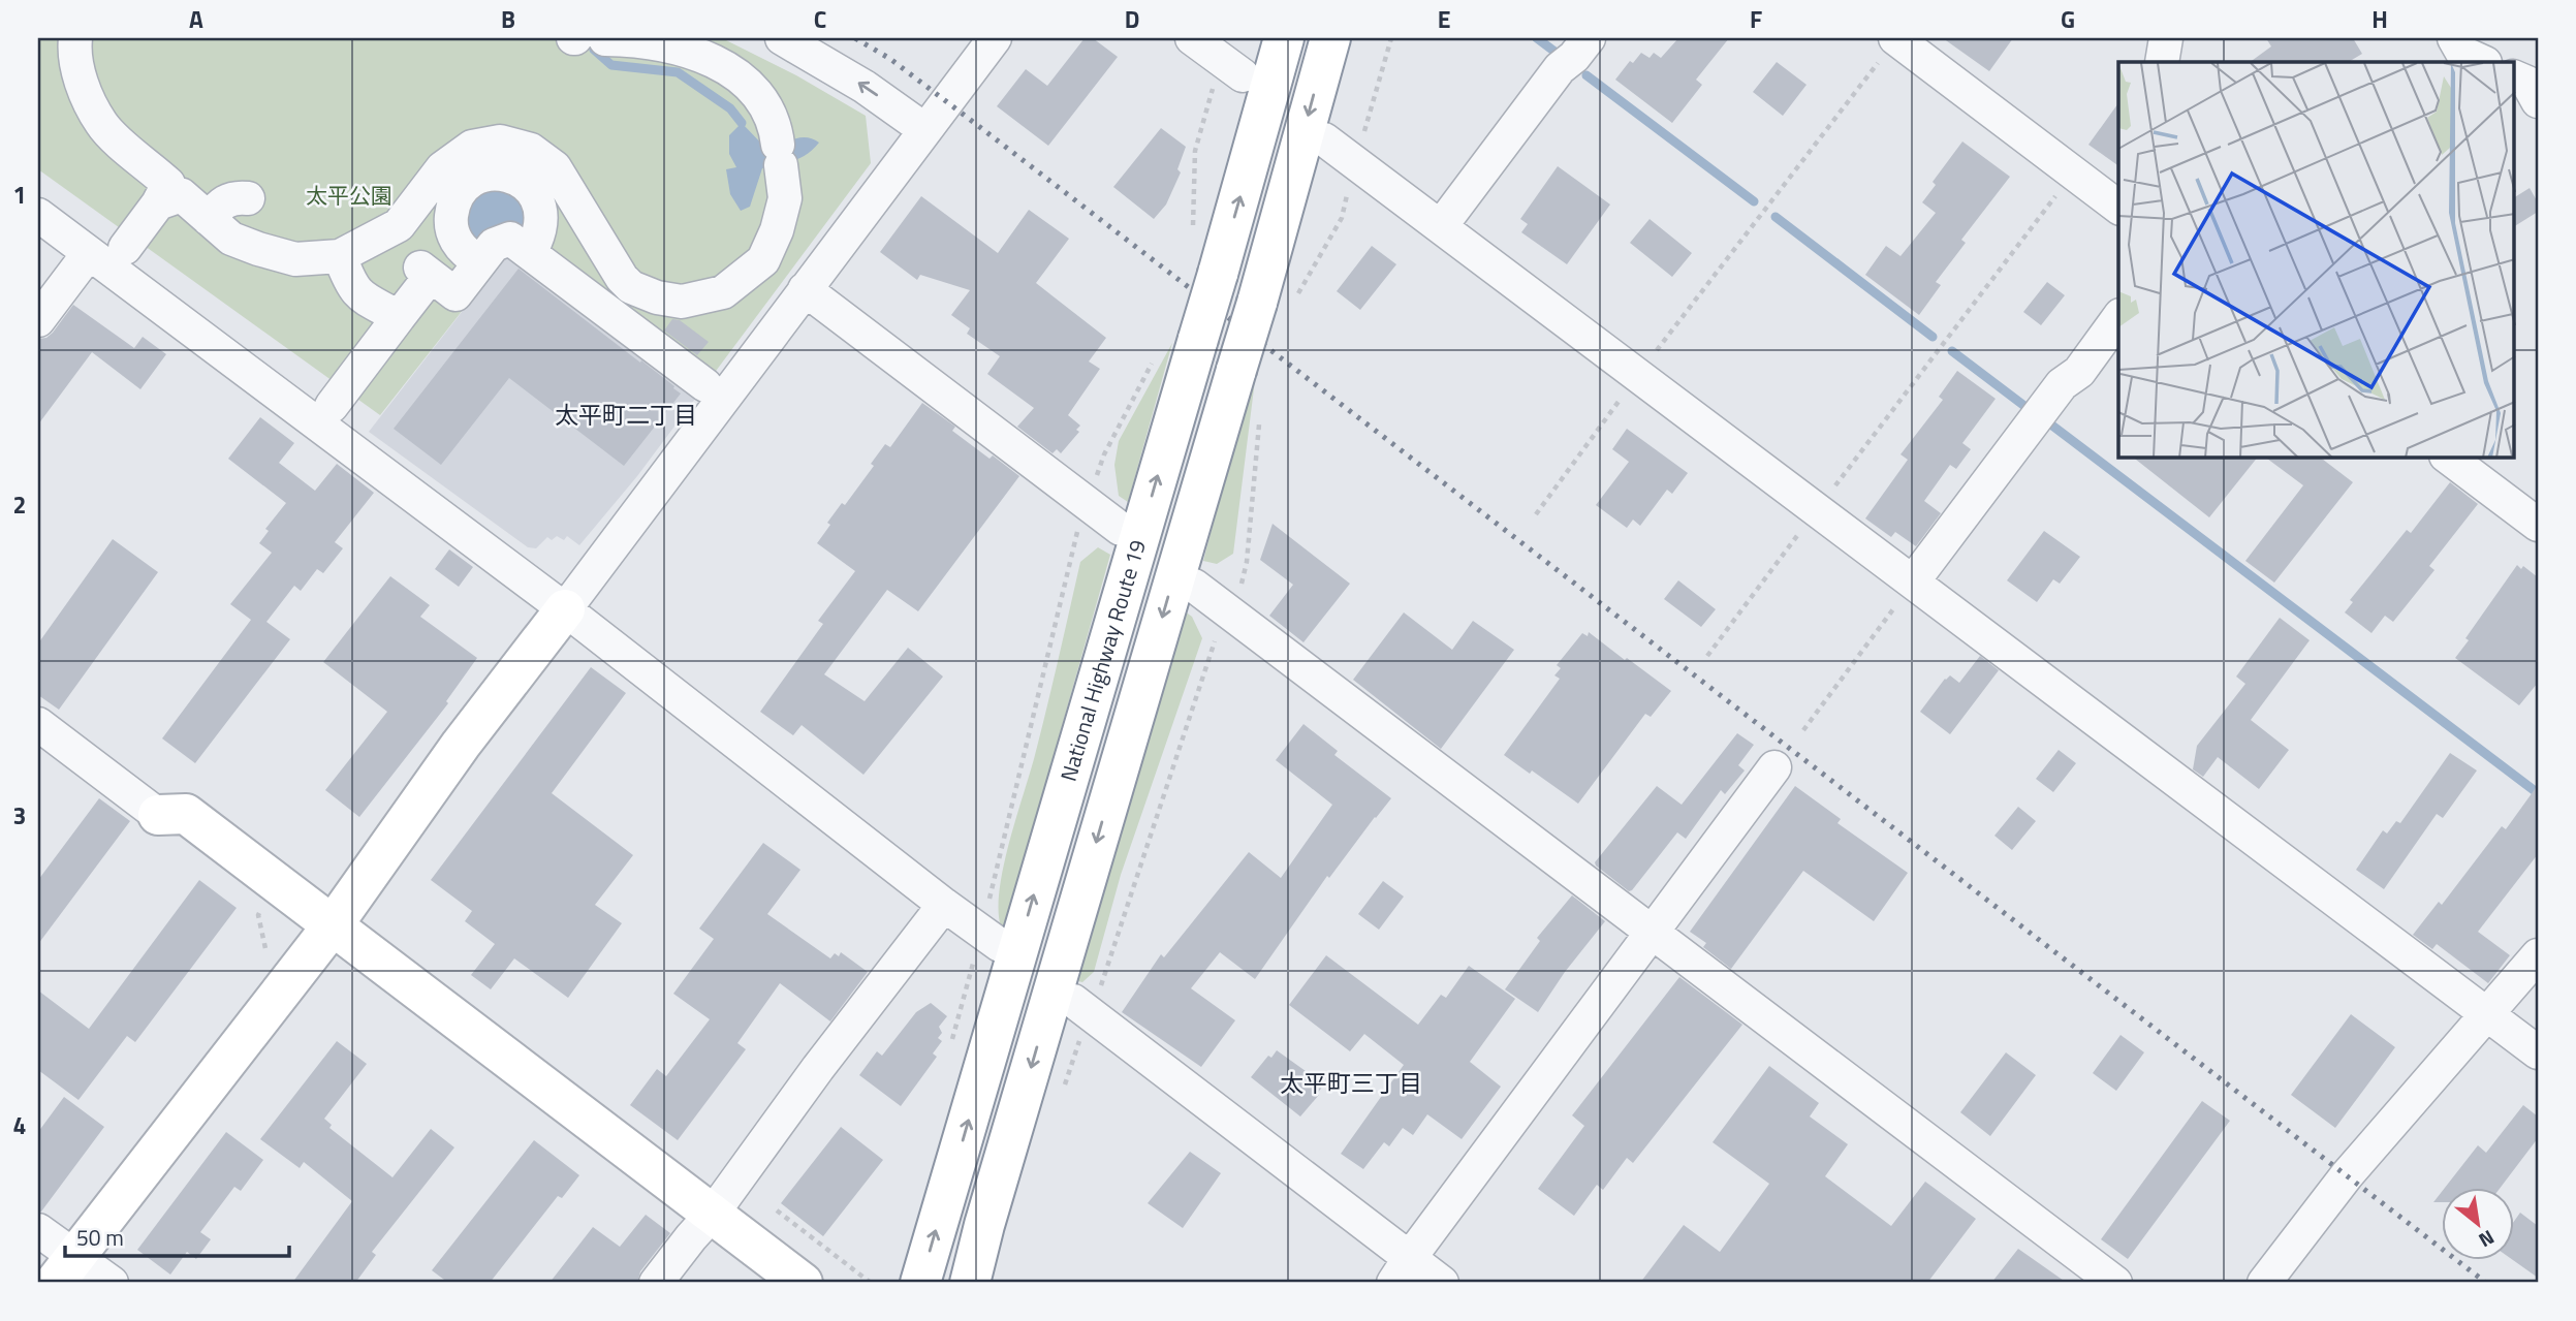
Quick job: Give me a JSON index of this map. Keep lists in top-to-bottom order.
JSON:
{
  "streets": {
    "main road": ["National Highway Route 19"]
  },
  "districts": ["太平町二丁目", "太平町三丁目"],
  "parks": ["太平公園"],
  "scale_bar": "50 m",
  "north": "bottom right",
  "grid": {
    "columns": [
      "A",
      "B",
      "C",
      "D",
      "E",
      "F",
      "G",
      "H"
    ],
    "rows": [
      "1",
      "2",
      "3",
      "4"
    ]
  }
}
